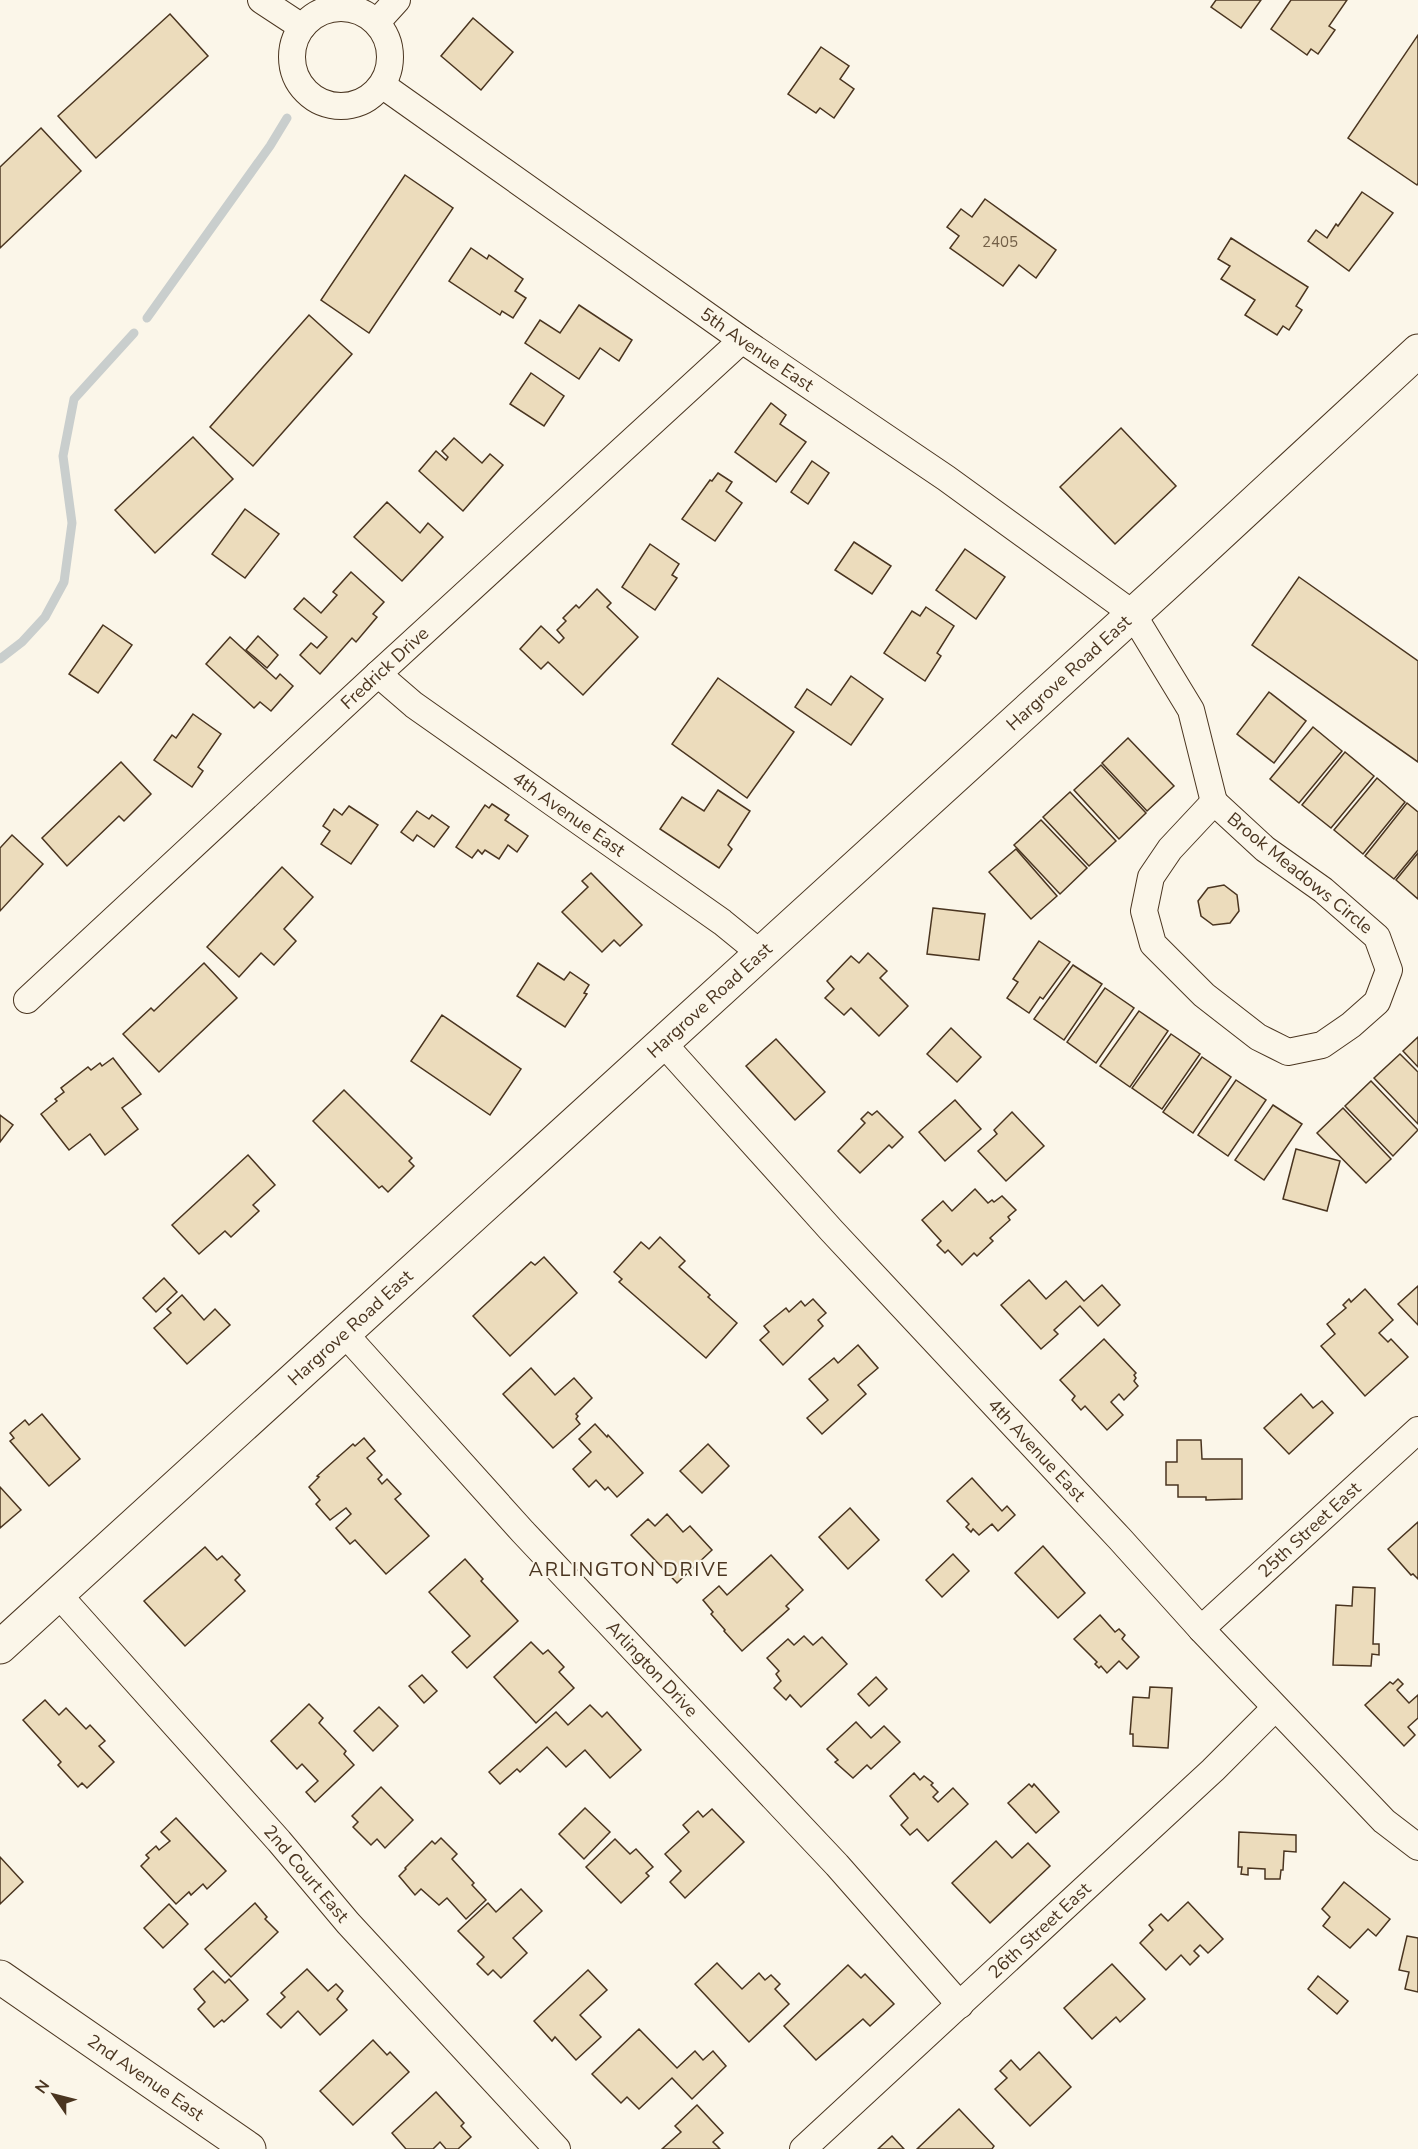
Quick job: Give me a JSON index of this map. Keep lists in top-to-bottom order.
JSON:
{
  "streets": {
    "main road": ["Hargrove Road East", "2nd Avenue East"],
    "street": [
      "5th Avenue East",
      "Fredrick Drive",
      "4th Avenue East",
      "Brook Meadows Circle",
      "25th Street East",
      "Arlington Drive",
      "2nd Court East",
      "26th Street East"
    ]
  },
  "crossings": [
    ["5th Avenue East", "Fredrick Drive"],
    ["5th Avenue East", "Hargrove Road East"],
    ["5th Avenue East", "Brook Meadows Circle"],
    ["Fredrick Drive", "4th Avenue East"],
    ["Hargrove Road East", "4th Avenue East"],
    ["Hargrove Road East", "Brook Meadows Circle"],
    ["Hargrove Road East", "Arlington Drive"],
    ["Hargrove Road East", "2nd Court East"],
    ["4th Avenue East", "25th Street East"],
    ["4th Avenue East", "26th Street East"],
    ["Arlington Drive", "26th Street East"]
  ],
  "districts": ["ARLINGTON DRIVE"],
  "house_numbers": ["2405"],
  "north": "top left"
}
